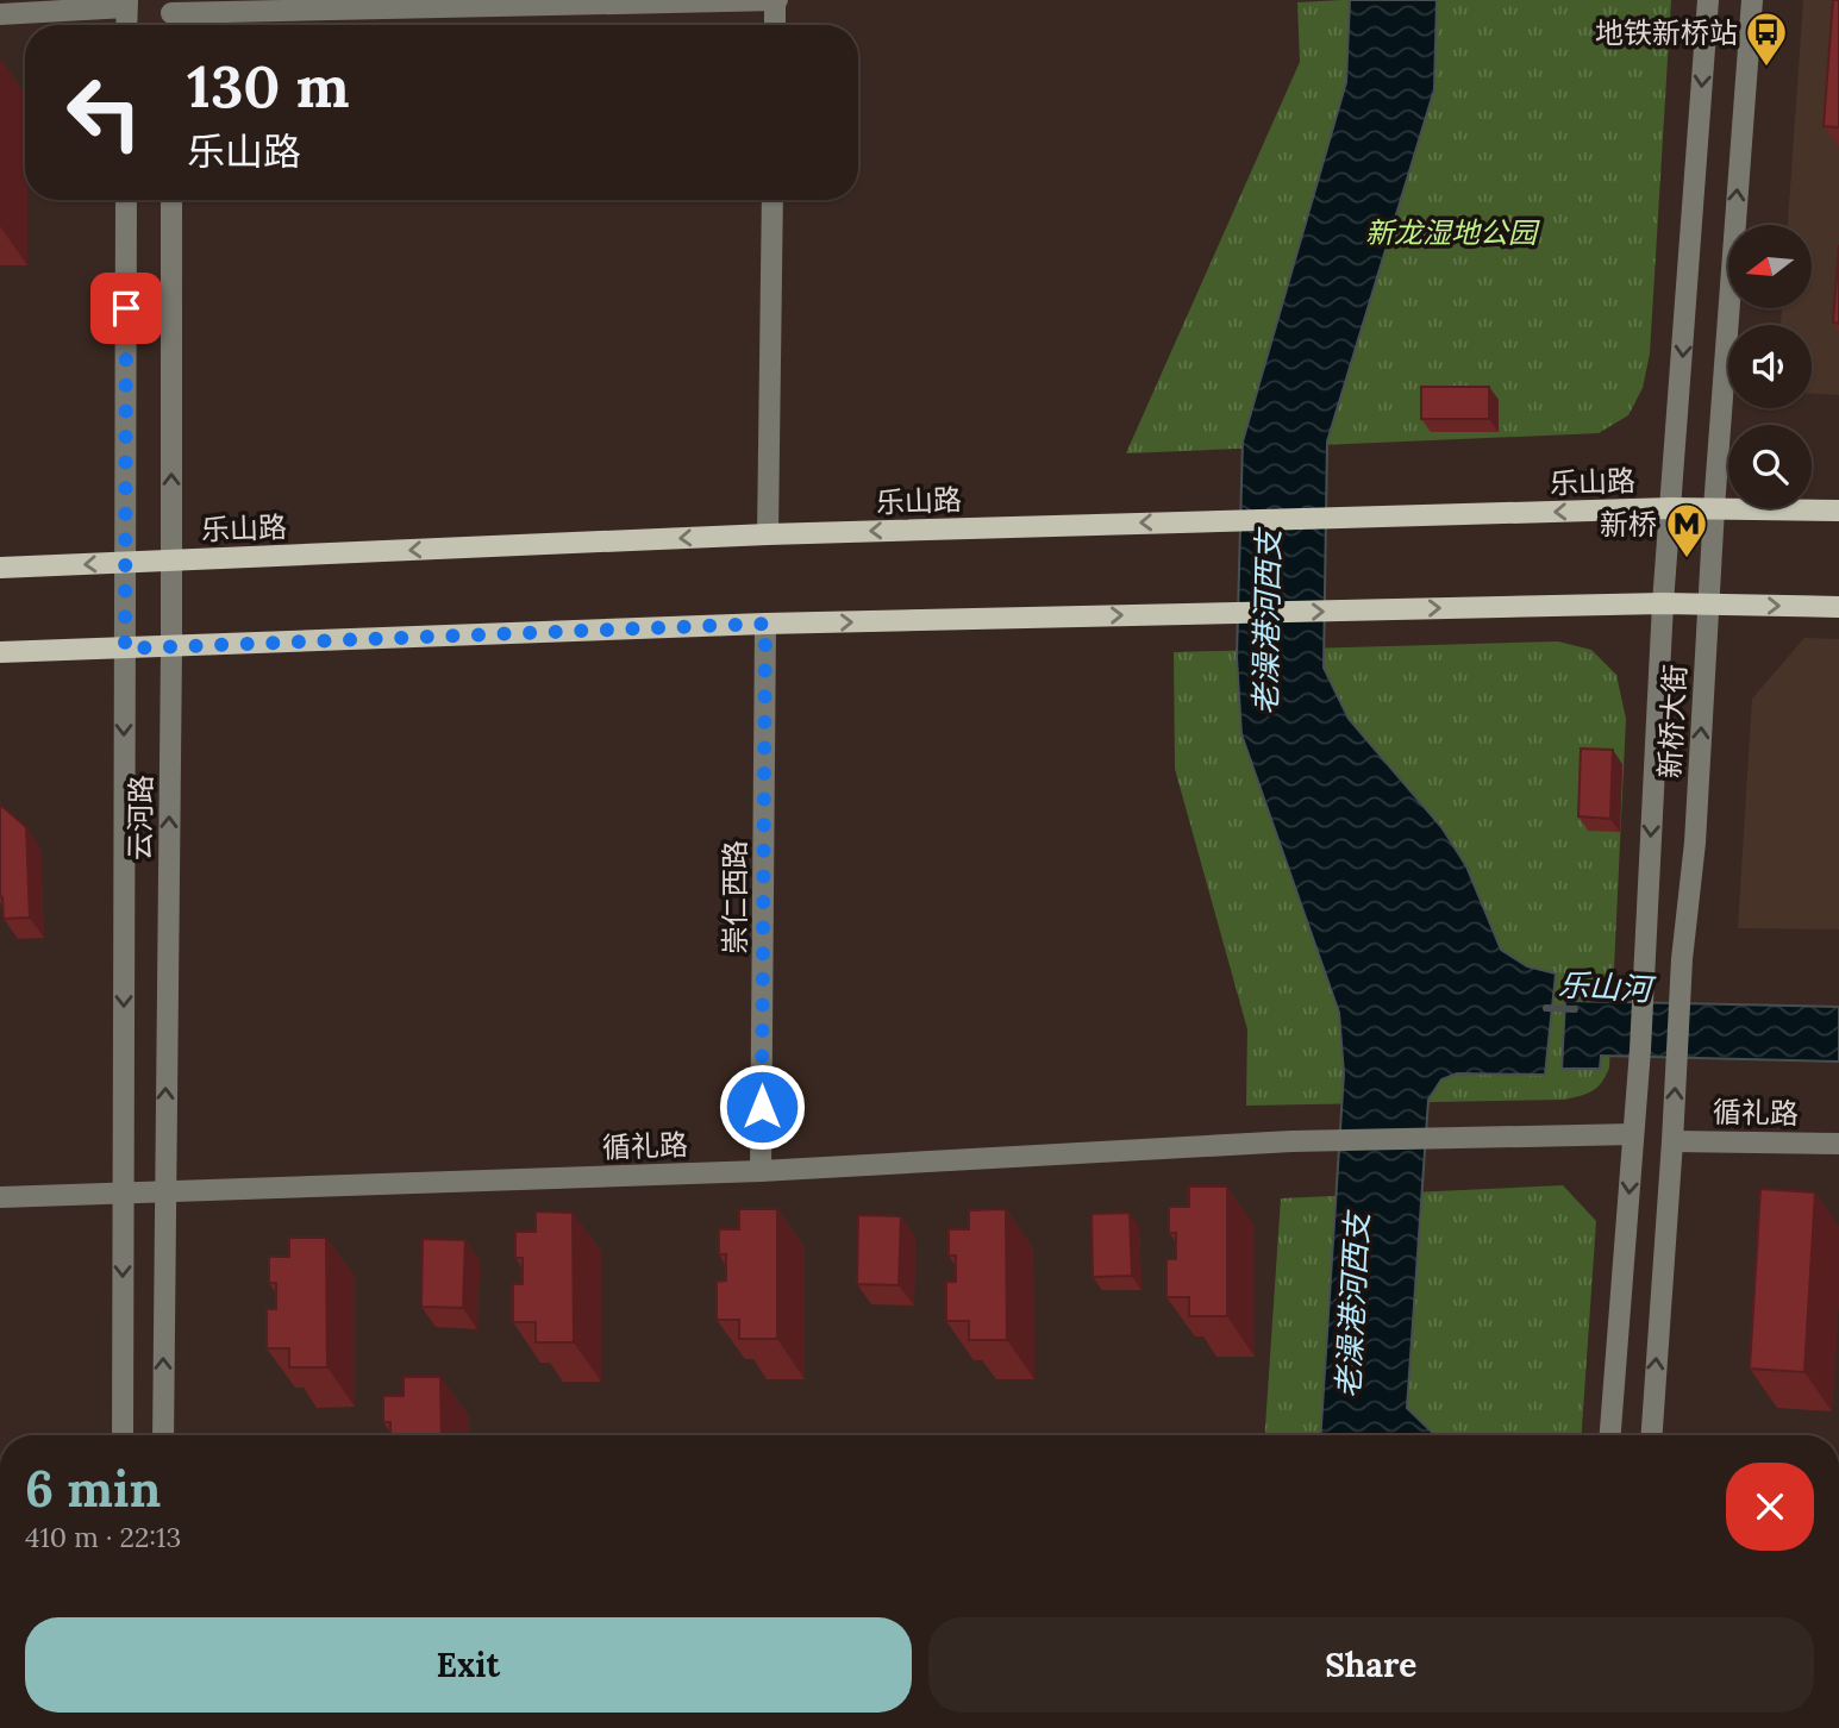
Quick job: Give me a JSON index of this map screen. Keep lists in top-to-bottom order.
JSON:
{
  "streets": {
    "main road": ["乐山路"],
    "street": [
      "新桥大街",
      "云河路",
      "崇仁西路",
      "循礼路"
    ]
  },
  "crossings": [
    ["乐山路", "新桥大街"],
    ["乐山路", "云河路"],
    ["新桥大街", "循礼路"],
    ["云河路", "循礼路"],
    ["崇仁西路", "循礼路"]
  ],
  "water": ["老澡港河西支", "乐山河"],
  "parks": ["新龙湿地公园"],
  "places": {
    "bus stop": ["地铁新桥站"],
    "metro station": ["新桥"]
  },
  "north": "left",
  "page": {
    "turn": ["130 m", "乐山路"],
    "heading": ["6 min", "410 m · 22:13"],
    "buttons": ["Exit", "Share"]
  }
}
